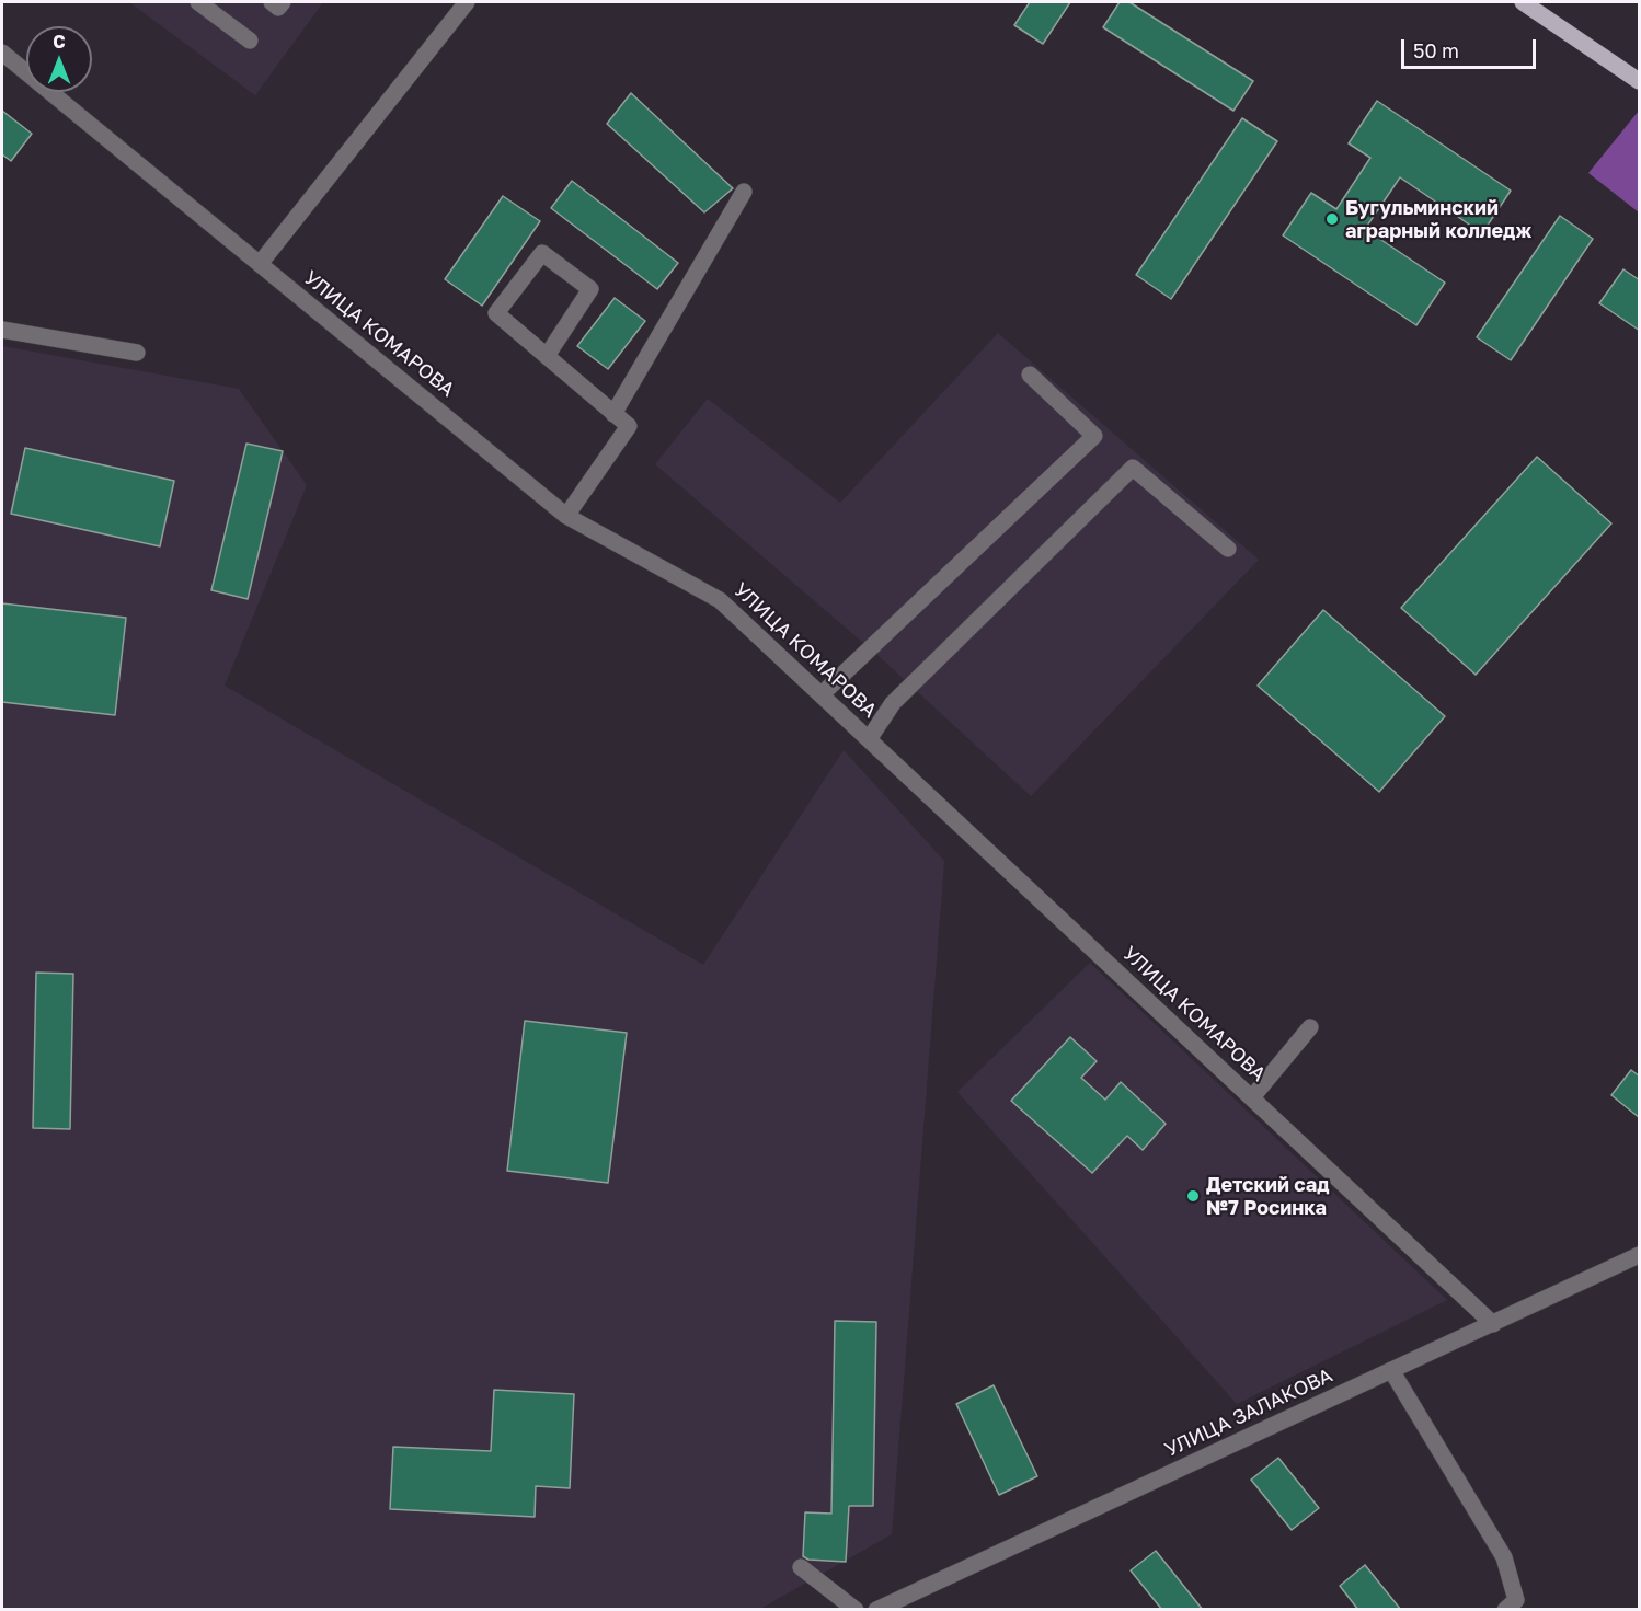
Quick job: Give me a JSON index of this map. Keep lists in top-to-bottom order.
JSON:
{
  "streets": {
    "street": ["УЛИЦА КОМАРОВА", "УЛИЦА ЗАЛАКОВА"]
  },
  "crossings": [
    ["УЛИЦА КОМАРОВА", "УЛИЦА ЗАЛАКОВА"]
  ],
  "places": ["Бугульминский аграрный колледж", "Детский сад №7 Росинка"],
  "scale_bar": "50 m",
  "north": "top"
}
